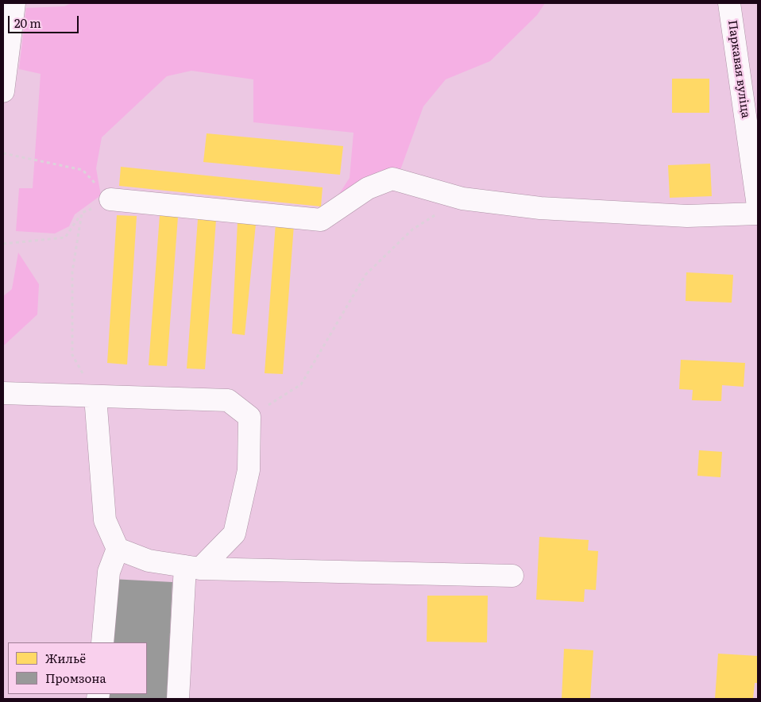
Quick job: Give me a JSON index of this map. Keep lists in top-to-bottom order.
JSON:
{
  "streets": {
    "street": ["Паркавая вуліца"]
  },
  "legend": ["Жильё", "Промзона"],
  "scale_bar": "20 m"
}
